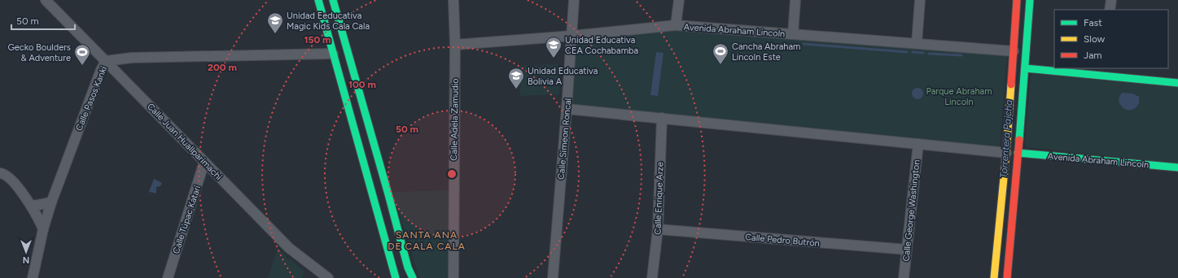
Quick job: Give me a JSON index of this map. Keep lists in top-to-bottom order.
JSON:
{
  "streets": {
    "main road": ["Avenida Abraham Lincoln"],
    "street": [
      "Calle Pasos Kanki",
      "Calle Adela Zamudio",
      "Calle Simeon Roncal",
      "Calle Juan Huallparimachi",
      "Calle Enrique Arze",
      "Calle George Washington",
      "Calle Túpac Katari",
      "Calle Pedro Butrón"
    ]
  },
  "crossings": [
    ["Avenida Abraham Lincoln", "Calle Adela Zamudio"],
    ["Avenida Abraham Lincoln", "Calle Simeon Roncal"],
    ["Calle Pasos Kanki", "Calle Juan Huallparimachi"],
    ["Calle Juan Huallparimachi", "Calle Túpac Katari"],
    ["Calle Enrique Arze", "Calle Pedro Butrón"],
    ["Calle George Washington", "Calle Pedro Butrón"]
  ],
  "districts": ["SANTA ANA DE CALA CALA"],
  "water": ["Torrentera Pajcha"],
  "parks": ["Parque Abraham Lincoln"],
  "places": {
    "school or university": ["Unidad Eeducativa Magic Kids Cala Cala", "Unidad Educativa CEA Cochabamba", "Unidad Educativa Bolivia A"],
    "sports": ["Cancha Abraham Lincoln Este", "Gecko Boulders & Adventure"]
  },
  "legend": ["Fast", "Slow", "Jam"],
  "scale_bar": "50 m",
  "north": "bottom",
  "rings": [
    "150 m",
    "200 m",
    "100 m",
    "50 m"
  ]
}
